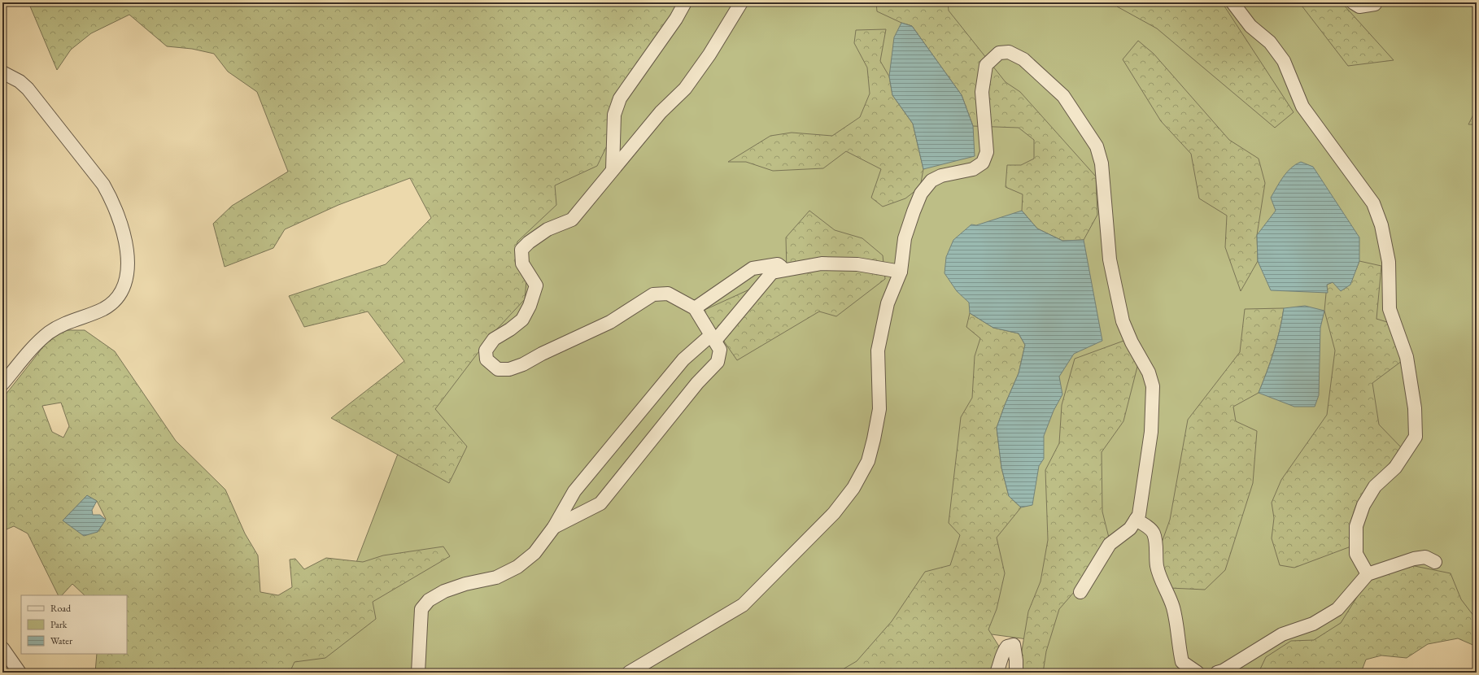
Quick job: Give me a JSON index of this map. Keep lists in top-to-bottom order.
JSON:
{
  "legend": ["Road", "Park", "Water"]
}
